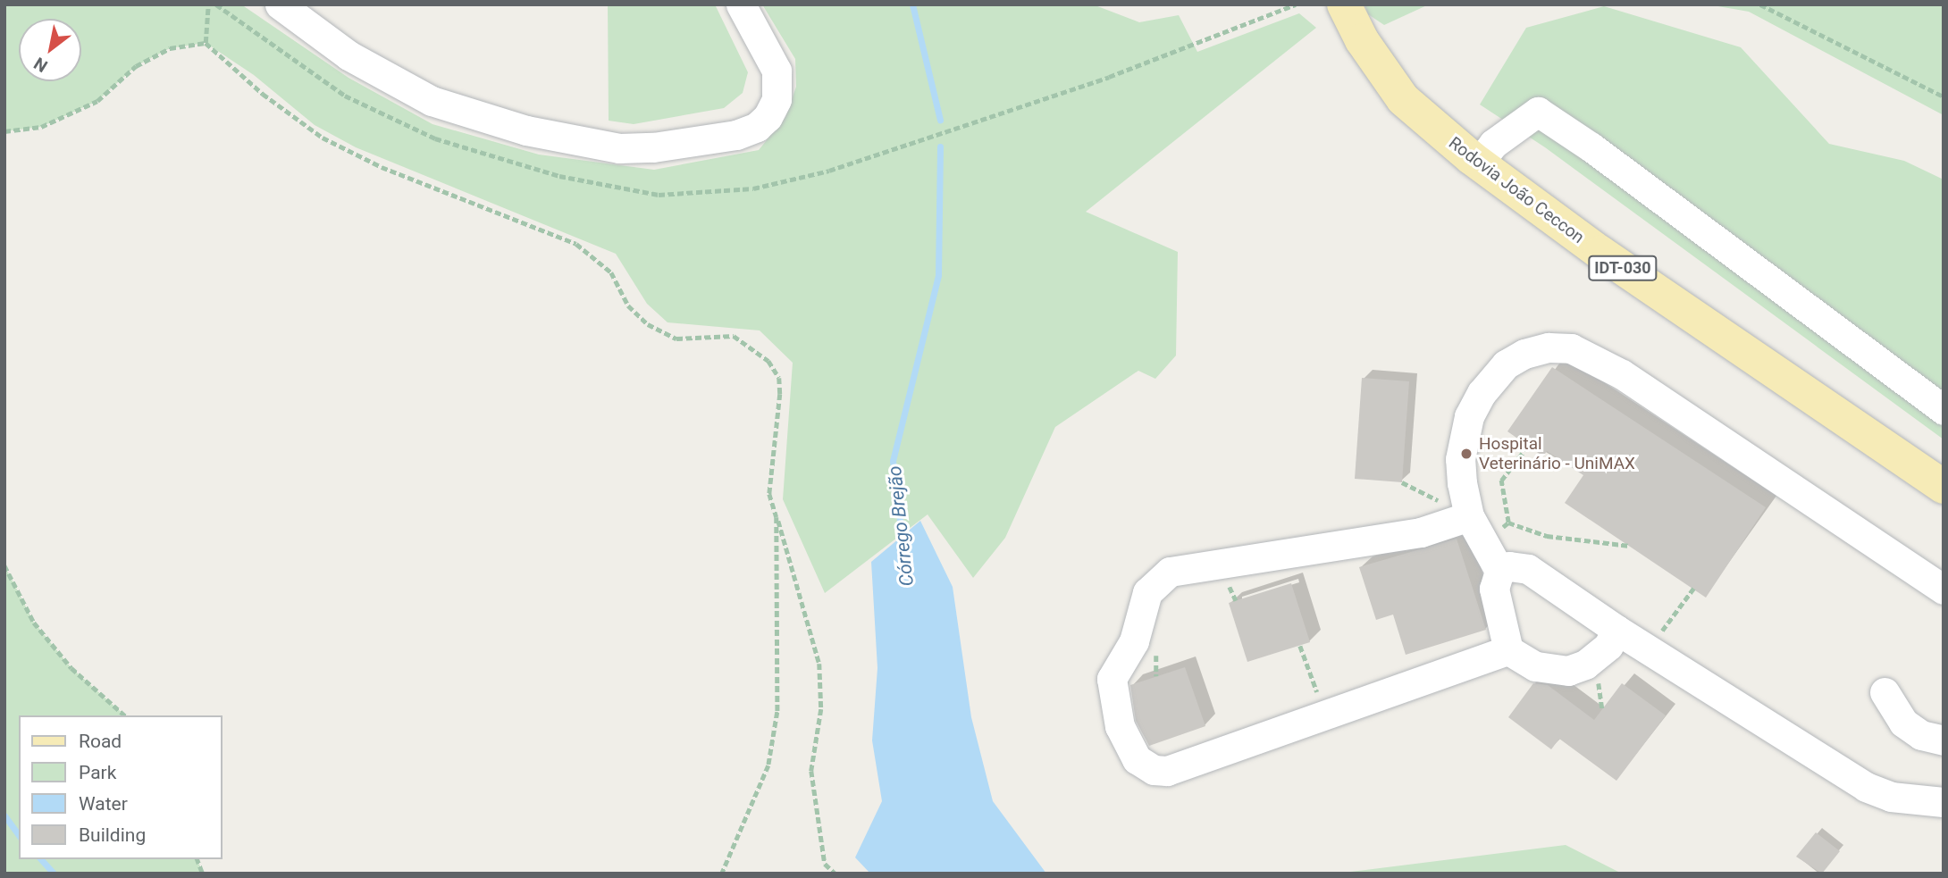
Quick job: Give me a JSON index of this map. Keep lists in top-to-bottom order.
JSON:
{
  "streets": {
    "main road": ["Rodovia João Ceccon", "IDT-030"]
  },
  "water": ["Córrego Brejão"],
  "places": ["Hospital Veterinário - UniMAX"],
  "legend": [
    "Road",
    "Park",
    "Water",
    "Building"
  ],
  "north": "bottom left"
}
